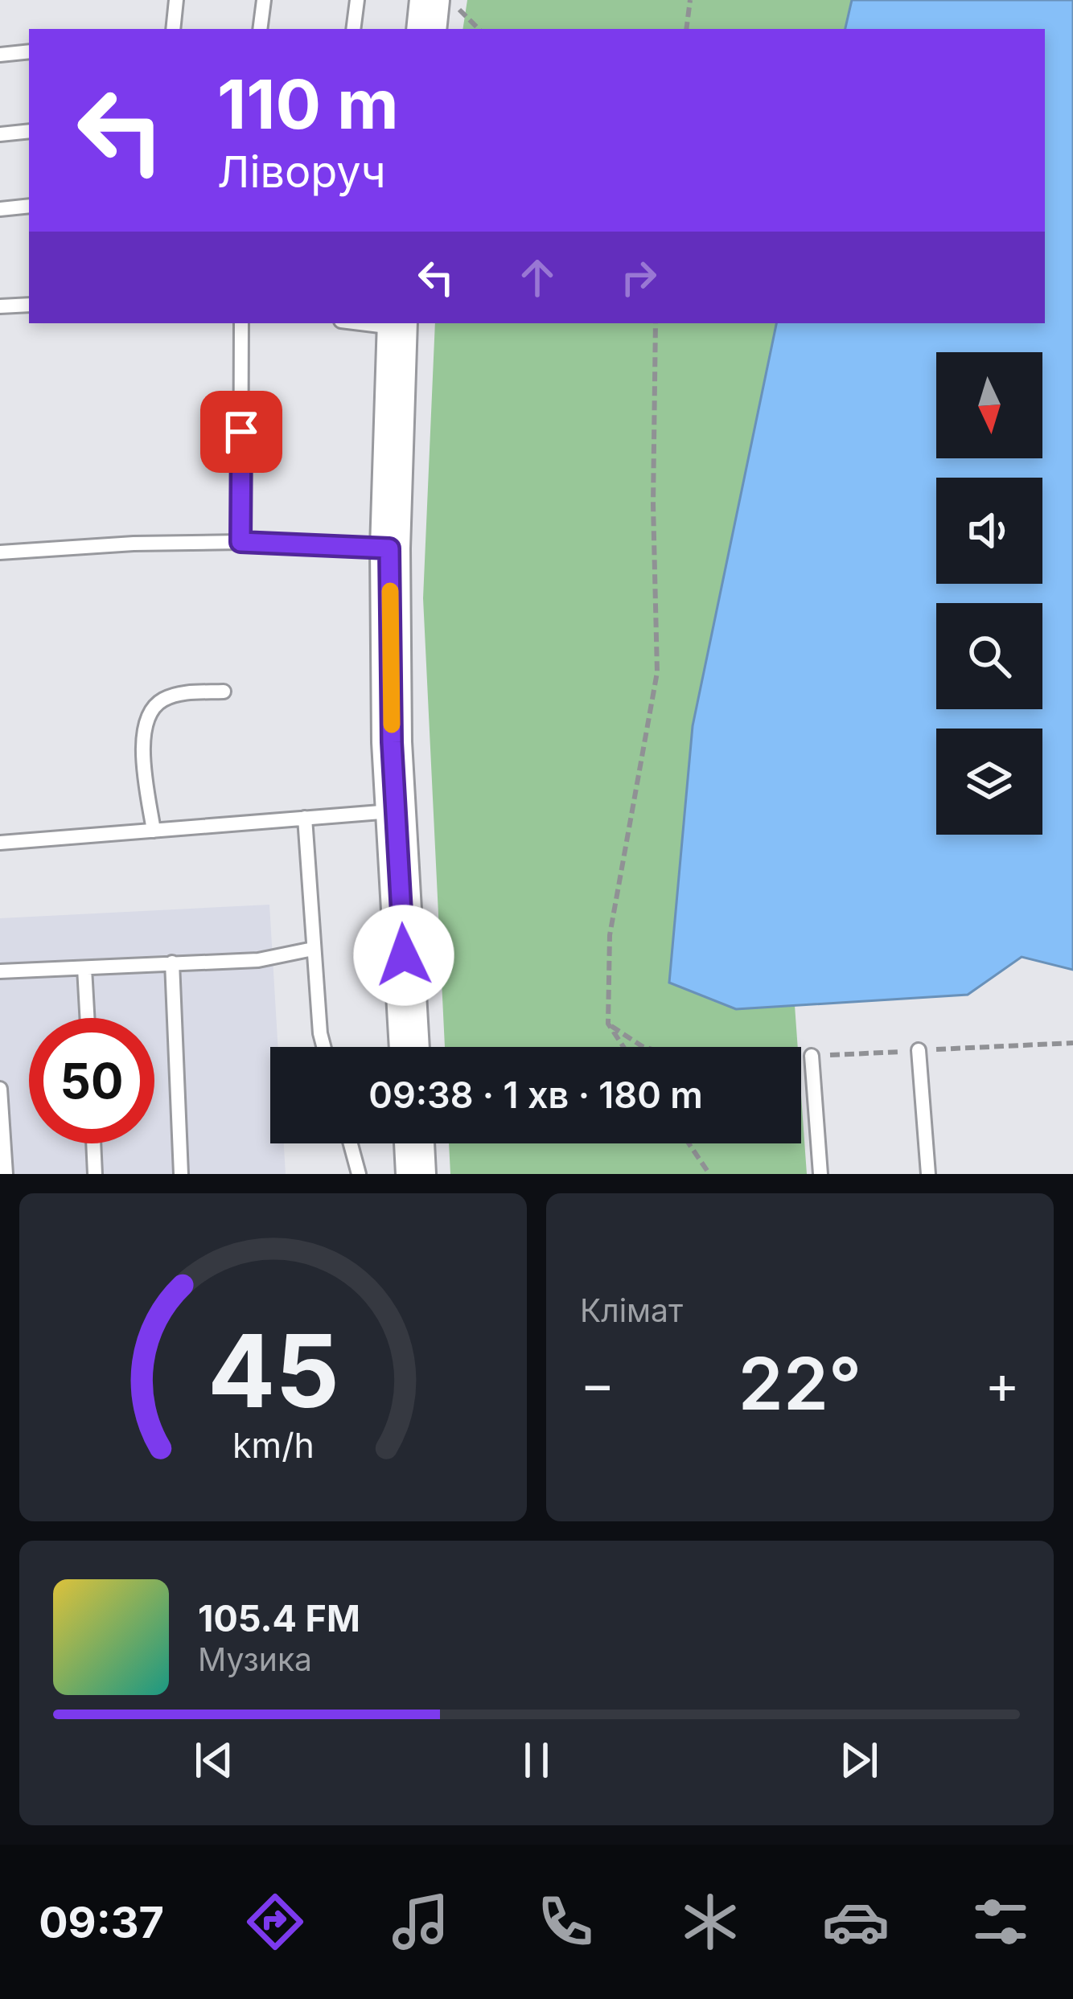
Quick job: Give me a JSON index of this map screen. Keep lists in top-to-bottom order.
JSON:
{
  "north": "bottom",
  "page": {
    "turn": ["110 m", "Ліворуч"],
    "limit": "50",
    "trip": "09:38 · 1 хв · 180 m",
    "tile": "Клімат",
    "heat": ["−", "22°", "+"],
    "song": ["105.4 FM", "Музика"],
    "tabs": "09:37",
    "gauge": ["45", "km/h"]
  }
}
